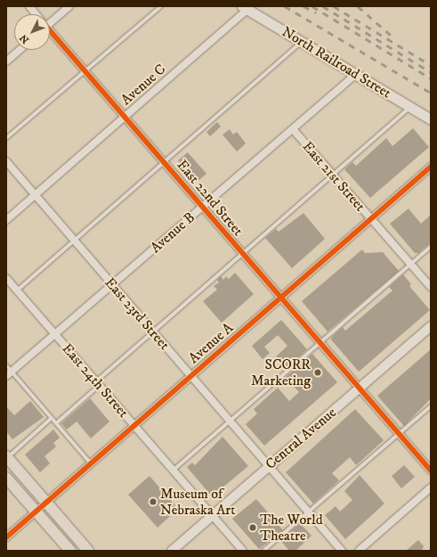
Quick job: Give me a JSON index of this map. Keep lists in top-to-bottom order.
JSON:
{
  "streets": {
    "main road": ["North Railroad Street"],
    "street": [
      "Avenue C",
      "East 21st Street",
      "East 22nd Street",
      "Avenue B",
      "East 23rd Street",
      "Avenue A",
      "East 24th Street",
      "Central Avenue"
    ]
  },
  "crossings": [
    ["North Railroad Street", "Avenue C"],
    ["North Railroad Street", "Avenue B"],
    ["Avenue C", "East 22nd Street"],
    ["Avenue C", "East 23rd Street"],
    ["East 21st Street", "Avenue B"],
    ["East 21st Street", "Avenue A"],
    ["East 22nd Street", "Avenue B"],
    ["East 22nd Street", "Avenue A"],
    ["East 22nd Street", "Central Avenue"],
    ["Avenue B", "East 23rd Street"],
    ["Avenue B", "East 24th Street"],
    ["East 23rd Street", "Avenue A"],
    ["East 23rd Street", "Central Avenue"],
    ["Avenue A", "East 24th Street"],
    ["East 24th Street", "Central Avenue"]
  ],
  "places": ["SCORR Marketing", "Museum of Nebraska Art", "The World Theatre"],
  "north": "bottom left"
}
